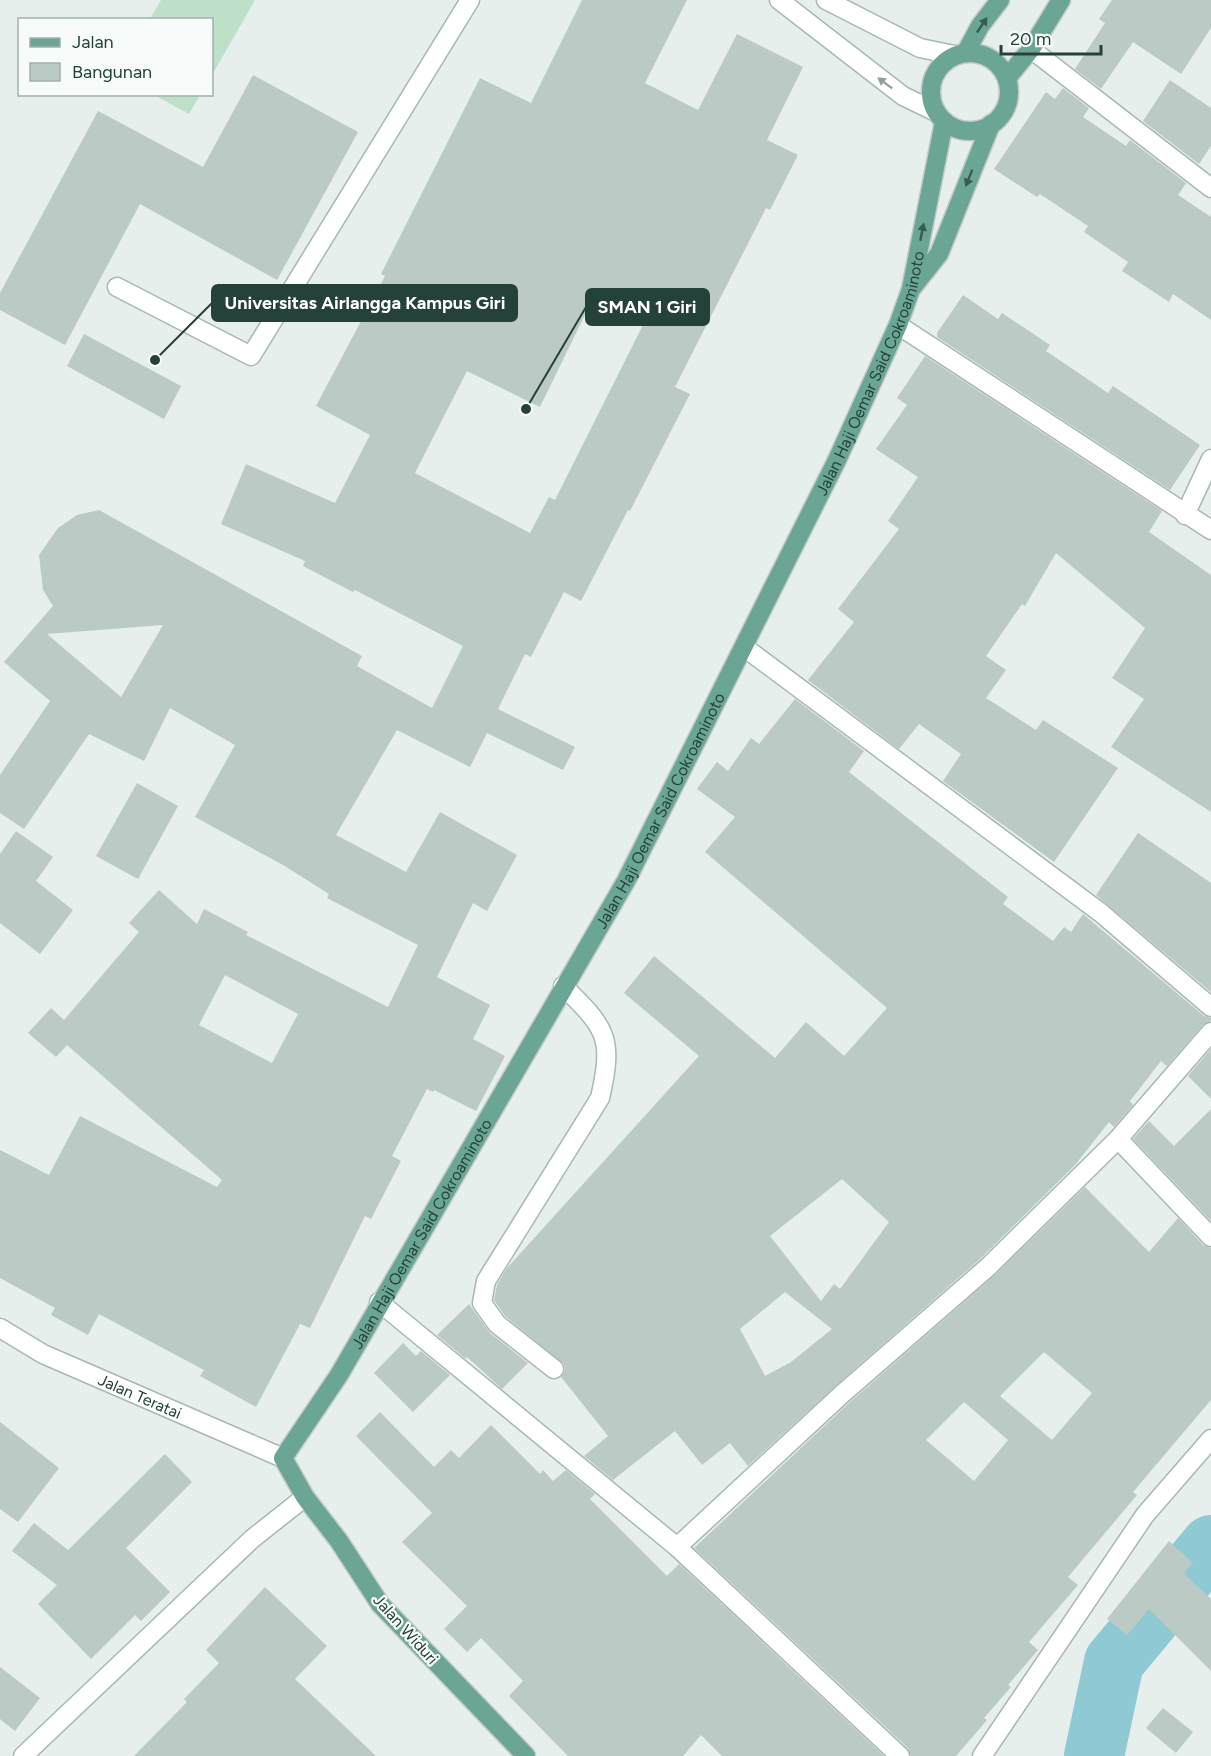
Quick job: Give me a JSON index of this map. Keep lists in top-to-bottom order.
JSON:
{
  "streets": {
    "main road": ["Jalan Haji Oemar Said Cokroaminoto", "Jalan Widuri"],
    "street": ["Jalan Teratai"]
  },
  "crossings": [
    ["Jalan Haji Oemar Said Cokroaminoto", "Jalan Teratai"],
    ["Jalan Haji Oemar Said Cokroaminoto", "Jalan Widuri"],
    ["Jalan Teratai", "Jalan Widuri"]
  ],
  "places": ["Universitas Airlangga Kampus Giri", "SMAN 1 Giri"],
  "legend": ["Jalan", "Bangunan"],
  "scale_bar": "20 m"
}
